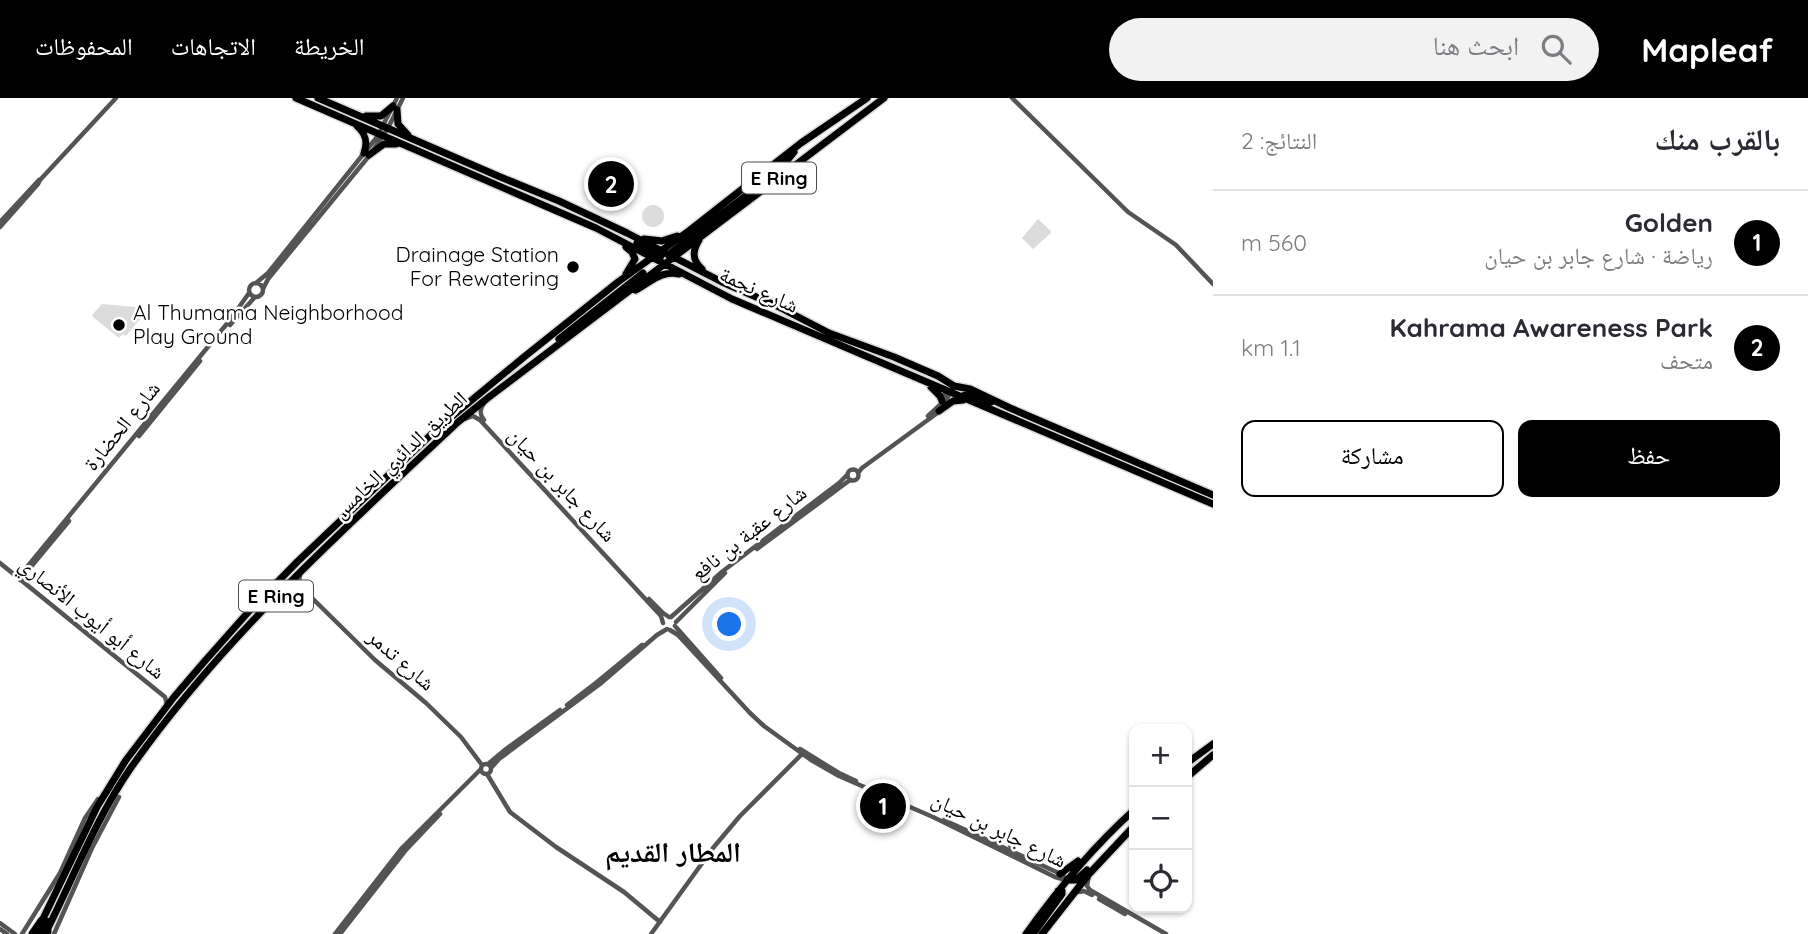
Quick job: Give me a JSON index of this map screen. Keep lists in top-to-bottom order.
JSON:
{
  "streets": {
    "main road": ["E Ring", "شارع نجمة", "الطريق الدائري الخامس"],
    "street": [
      "شارع الحضارة",
      "شارع جابر بن حيان",
      "شارع عقبة بن نافع",
      "شارع أبو أيوب الأنصاري",
      "شارع تدمر"
    ]
  },
  "crossings": [
    ["شارع نجمة", "الطريق الدائري الخامس"],
    ["شارع الحضارة", "شارع أبو أيوب الأنصاري"],
    ["الطريق الدائري الخامس", "شارع جابر بن حيان"],
    ["الطريق الدائري الخامس", "شارع أبو أيوب الأنصاري"],
    ["شارع جابر بن حيان", "شارع عقبة بن نافع"],
    ["شارع عقبة بن نافع", "شارع تدمر"]
  ],
  "districts": ["المطار القديم"],
  "places": ["Drainage Station For Rewatering", "Al Thumama Neighborhood Play Ground"],
  "page": {
    "header": "Mapleaf",
    "search": "ابحث هنا",
    "nav": ["الخريطة", "الاتجاهات", "المحفوظات"],
    "heading": ["بالقرب منك", "النتائج: 2"],
    "pins": ["2", "1"],
    "list": [
      {
        "mark": "1",
        "name": "Golden",
        "note": "رياضة · شارع جابر بن حيان",
        "value": "560 m"
      },
      {
        "mark": "2",
        "name": "Kahrama Awareness Park",
        "note": "متحف",
        "value": "1.1 km"
      }
    ],
    "buttons": ["حفظ", "مشاركة"],
    "map_buttons": ["+", "−"]
  }
}
